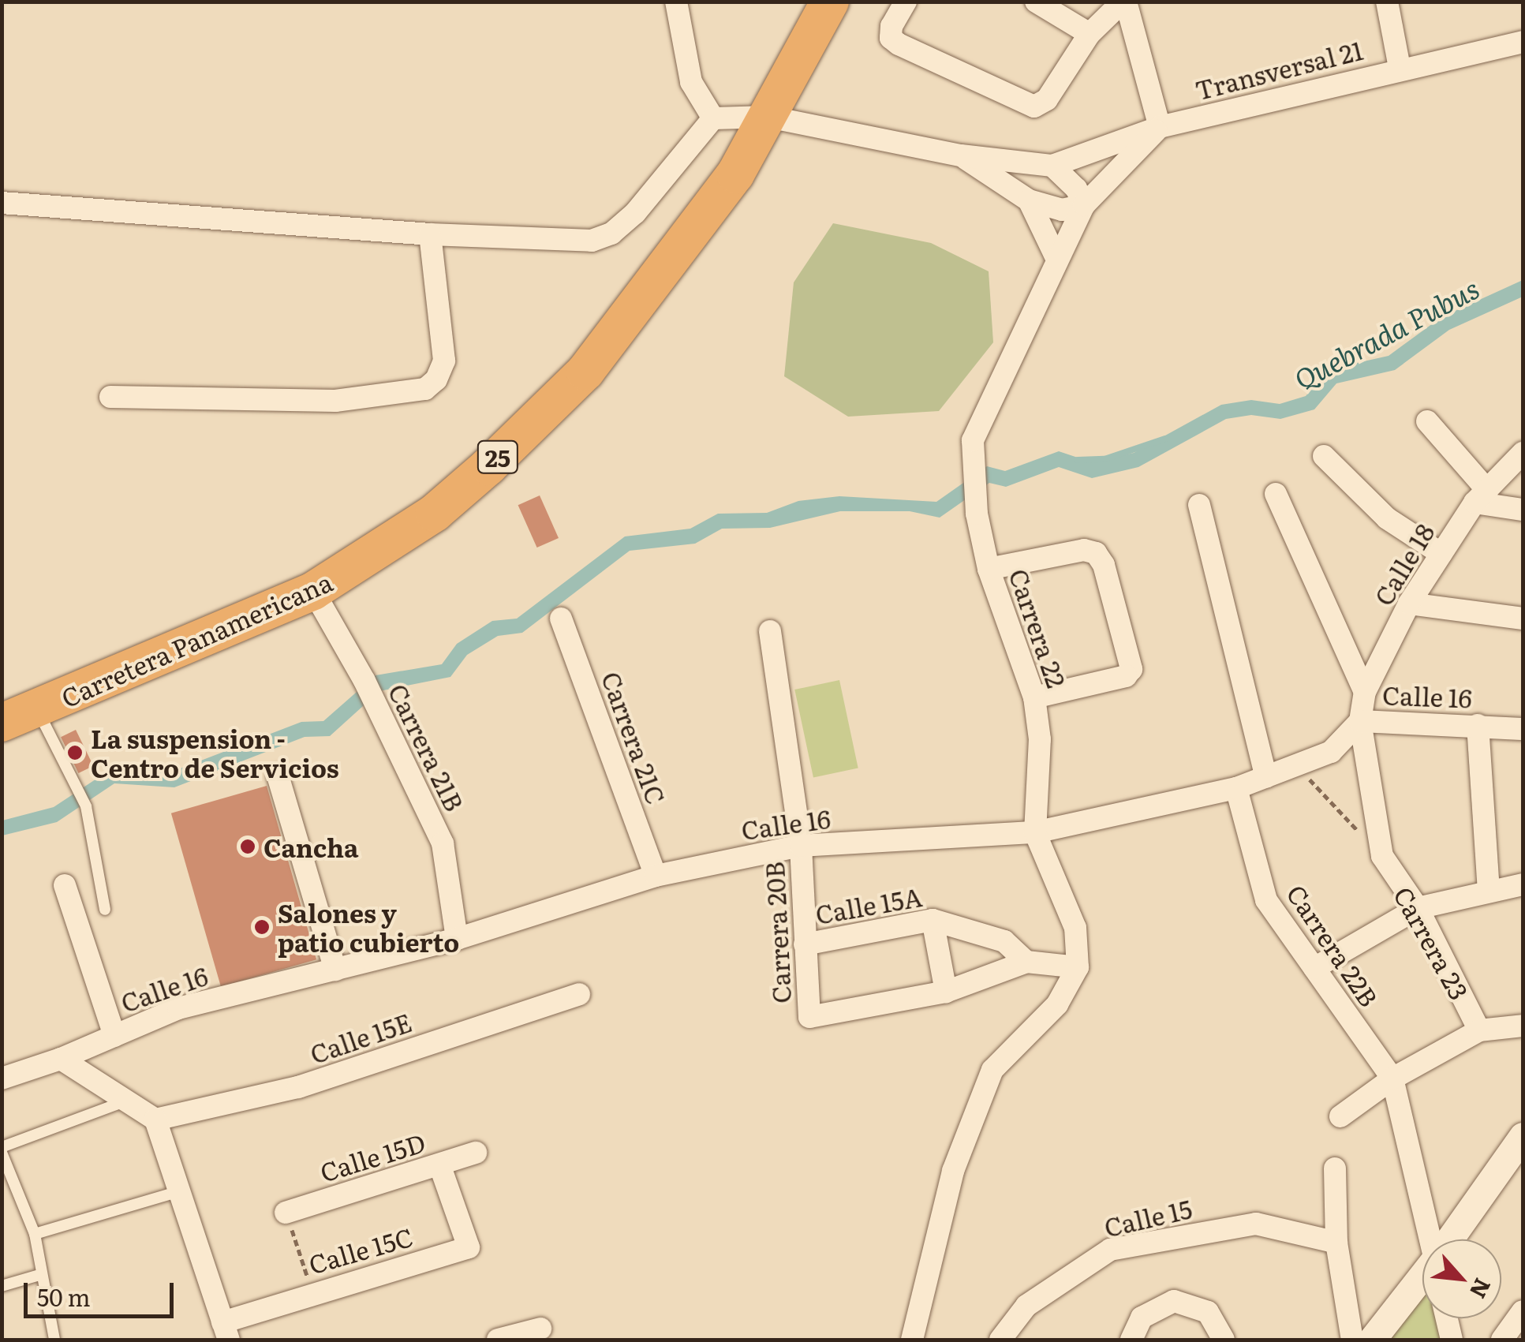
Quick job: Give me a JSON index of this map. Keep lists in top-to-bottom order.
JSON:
{
  "streets": {
    "highway": ["25", "Carretera Panamericana"],
    "street": [
      "Transversal 21",
      "Calle 18",
      "Carrera 22",
      "Calle 16",
      "Carrera 21C",
      "Carrera 21B",
      "Calle 15A",
      "Carrera 20B",
      "Carrera 23",
      "Carrera 22B",
      "Calle 15E",
      "Calle 15D",
      "Calle 15",
      "Calle 15C"
    ]
  },
  "crossings": [
    ["Transversal 21", "Carrera 22"],
    ["Transversal 21", "Carretera Panamericana"],
    ["Calle 18", "Calle 16"],
    ["Calle 18", "Carrera 23"],
    ["Carrera 22", "Calle 16"],
    ["Carretera Panamericana", "Carrera 21B"],
    ["Calle 16", "Carrera 21C"],
    ["Calle 16", "Carrera 21B"],
    ["Calle 16", "Carrera 20B"],
    ["Calle 16", "Carrera 23"],
    ["Calle 16", "Carrera 22B"],
    ["Calle 15A", "Carrera 20B"],
    ["Calle 15D", "Calle 15C"]
  ],
  "water": ["Quebrada Pubus"],
  "places": ["La suspension - Centro de Servicios", "Cancha", "Salones y patio cubierto"],
  "scale_bar": "50 m",
  "north": "bottom right"
}
